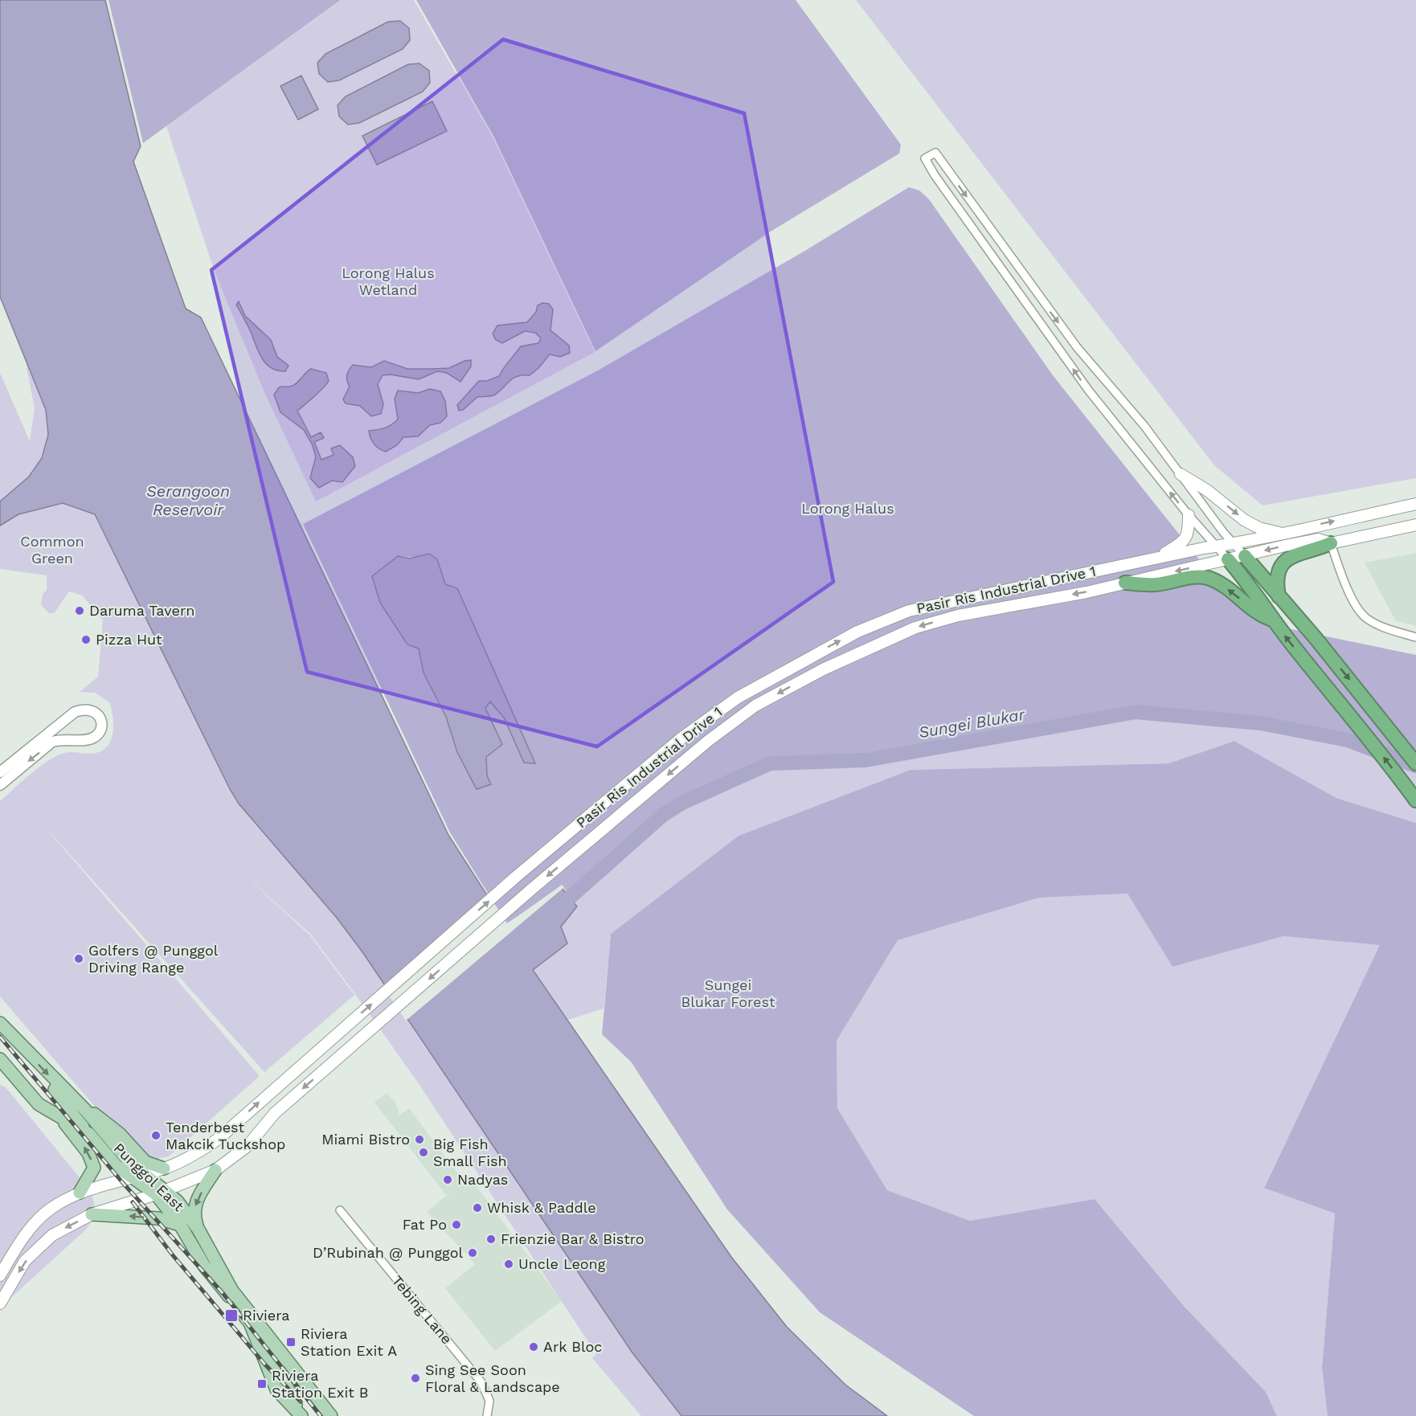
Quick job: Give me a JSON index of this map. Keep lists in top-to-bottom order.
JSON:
{
  "streets": {
    "main road": ["Pasir Ris Industrial Drive 1", "Punggol East"],
    "street": ["Tebing Lane"]
  },
  "crossings": [
    ["Pasir Ris Industrial Drive 1", "Punggol East"]
  ],
  "water": ["Serangoon Reservoir", "Sungei Blukar"],
  "parks": [
    "Lorong Halus Wetland",
    "Lorong Halus",
    "Common Green",
    "Sungei Blukar Forest"
  ],
  "places": {
    "other": [
      "Daruma Tavern",
      "Pizza Hut",
      "Golfers @ Punggol Driving Range",
      "Tenderbest Makcik Tuckshop",
      "Miami Bistro",
      "Big Fish Small Fish",
      "Nadyas",
      "Whisk & Paddle",
      "Fat Po",
      "Frienzie Bar & Bistro",
      "D’Rubinah @ Punggol",
      "Uncle Leong",
      "Ark Bloc",
      "Sing See Soon Floral & Landscape"
    ],
    "transit": ["Riviera", "Riviera Station Exit A", "Riviera Station Exit B"]
  }
}
